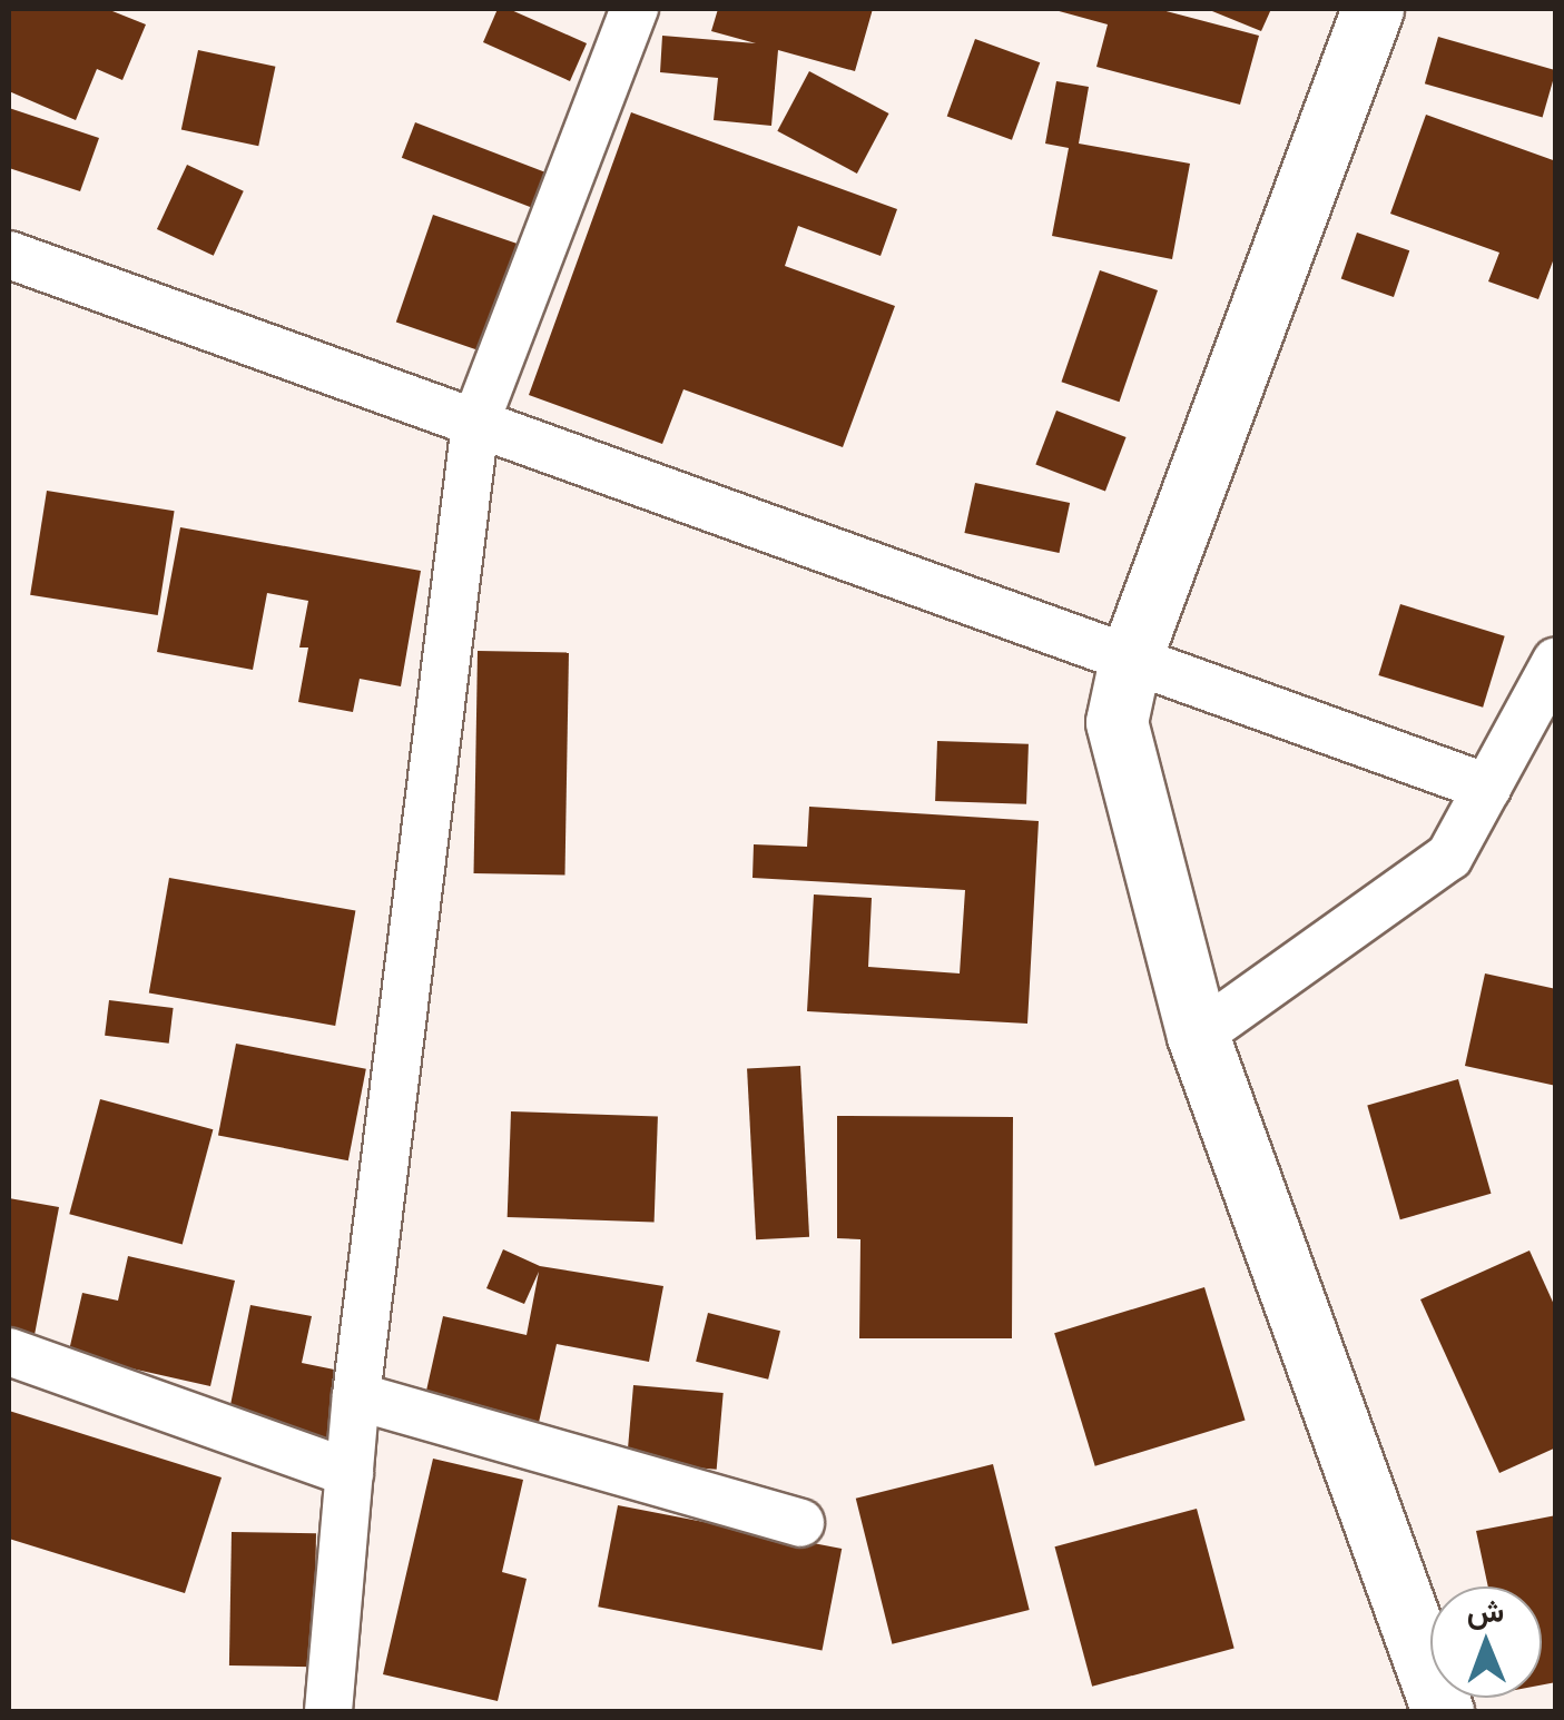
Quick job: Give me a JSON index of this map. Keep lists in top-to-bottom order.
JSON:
{
  "north": "top"
}
